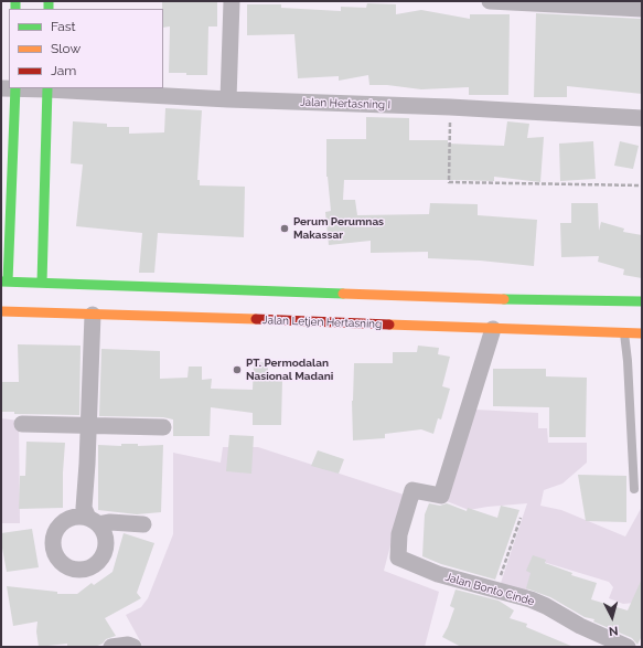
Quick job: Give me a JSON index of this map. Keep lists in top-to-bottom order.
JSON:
{
  "streets": {
    "main road": ["Jalan Letjen Hertasning"],
    "street": ["Jalan Hertasning I", "Jalan Bonto Cinde"]
  },
  "crossings": [
    ["Jalan Letjen Hertasning", "Jalan Bonto Cinde"]
  ],
  "places": ["Perum Perumnas Makassar", "PT. Permodalan Nasional Madani"],
  "legend": ["Fast", "Slow", "Jam"],
  "north": "bottom"
}
